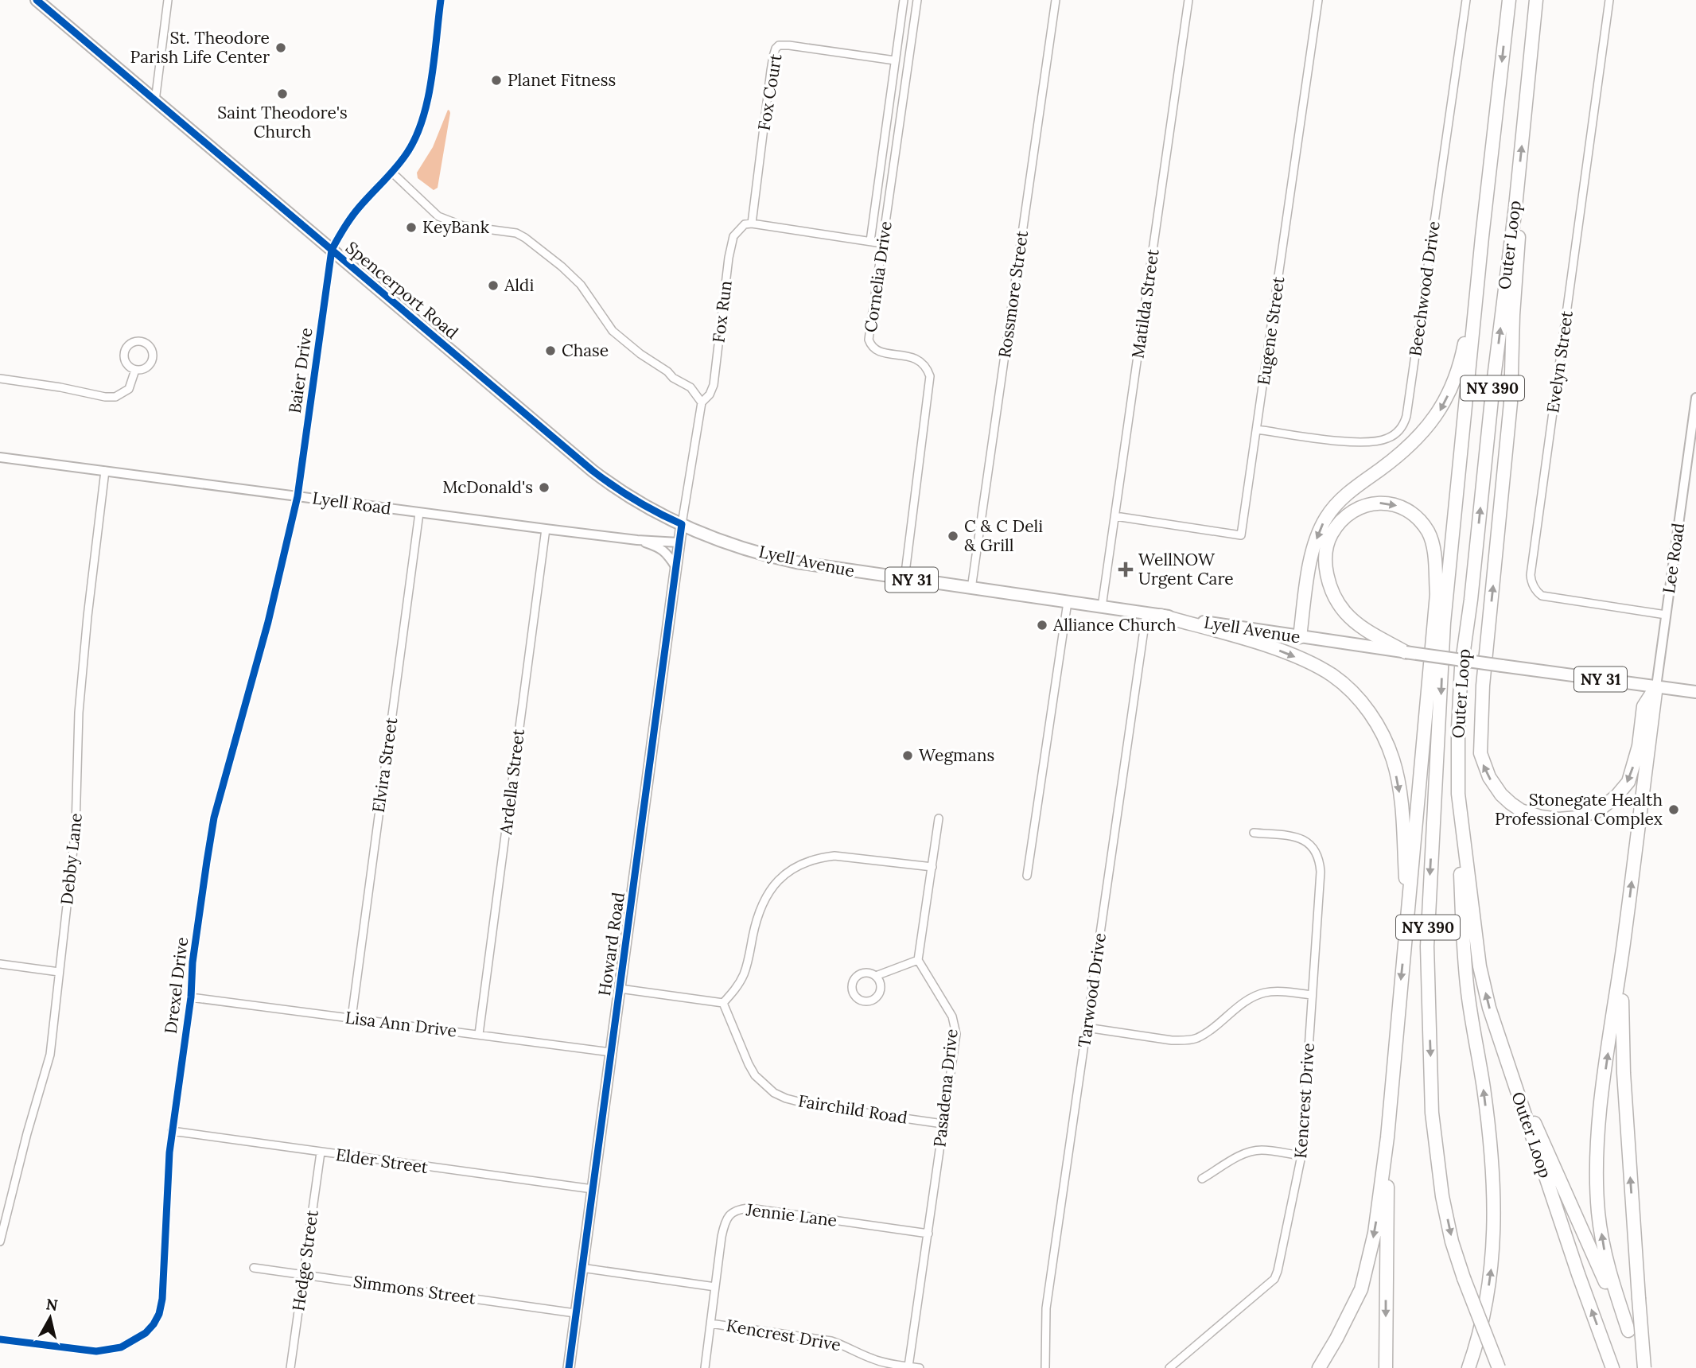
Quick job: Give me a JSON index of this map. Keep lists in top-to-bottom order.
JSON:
{
  "streets": {
    "highway": ["Outer Loop", "NY 390"],
    "main road": [
      "Spencerport Road",
      "Lyell Avenue",
      "NY 31",
      "Howard Road"
    ],
    "street": [
      "Fox Court",
      "Cornelia Drive",
      "Beechwood Drive",
      "Rossmore Street",
      "Matilda Street",
      "Fox Run",
      "Eugene Street",
      "Evelyn Street",
      "Baier Drive",
      "Lyell Road",
      "Lee Road",
      "Elvira Street",
      "Ardella Street",
      "Debby Lane",
      "Drexel Drive",
      "Tarwood Drive",
      "Lisa Ann Drive",
      "Pasadena Drive",
      "Kencrest Drive",
      "Fairchild Road",
      "Elder Street",
      "Jennie Lane",
      "Hedge Street",
      "Simmons Street"
    ]
  },
  "crossings": [
    ["Fox Court", "Fox Run"],
    ["Cornelia Drive", "Lyell Avenue"],
    ["Beechwood Drive", "Eugene Street"],
    ["Spencerport Road", "Fox Run"],
    ["Spencerport Road", "Baier Drive"],
    ["Spencerport Road", "Lyell Avenue"],
    ["Spencerport Road", "Howard Road"],
    ["Rossmore Street", "Lyell Avenue"],
    ["Matilda Street", "Eugene Street"],
    ["Matilda Street", "Lyell Avenue"],
    ["Fox Run", "Lyell Avenue"],
    ["Fox Run", "Howard Road"],
    ["Evelyn Street", "Lee Road"],
    ["Baier Drive", "Lyell Road"],
    ["Baier Drive", "Drexel Drive"],
    ["Lyell Road", "Elvira Street"],
    ["Lyell Road", "Ardella Street"],
    ["Lyell Road", "Debby Lane"],
    ["Lyell Road", "Howard Road"],
    ["Lyell Road", "Drexel Drive"],
    ["Lee Road", "Lyell Avenue"],
    ["Lyell Avenue", "Howard Road"],
    ["Lyell Avenue", "Tarwood Drive"],
    ["Elvira Street", "Lisa Ann Drive"],
    ["Ardella Street", "Lisa Ann Drive"],
    ["Howard Road", "Lisa Ann Drive"],
    ["Howard Road", "Elder Street"],
    ["Howard Road", "Simmons Street"],
    ["Drexel Drive", "Lisa Ann Drive"],
    ["Drexel Drive", "Elder Street"],
    ["Pasadena Drive", "Kencrest Drive"],
    ["Pasadena Drive", "Fairchild Road"],
    ["Pasadena Drive", "Jennie Lane"],
    ["Elder Street", "Hedge Street"],
    ["Hedge Street", "Simmons Street"]
  ],
  "places": {
    "other": [
      "St. Theodore Parish Life Center",
      "Planet Fitness",
      "Saint Theodore's Church",
      "KeyBank",
      "Aldi",
      "Chase",
      "McDonald's",
      "C & C Deli & Grill",
      "Alliance Church",
      "Wegmans",
      "Stonegate Health Professional Complex"
    ],
    "health": ["WellNOW Urgent Care"]
  },
  "north": "top"
}
